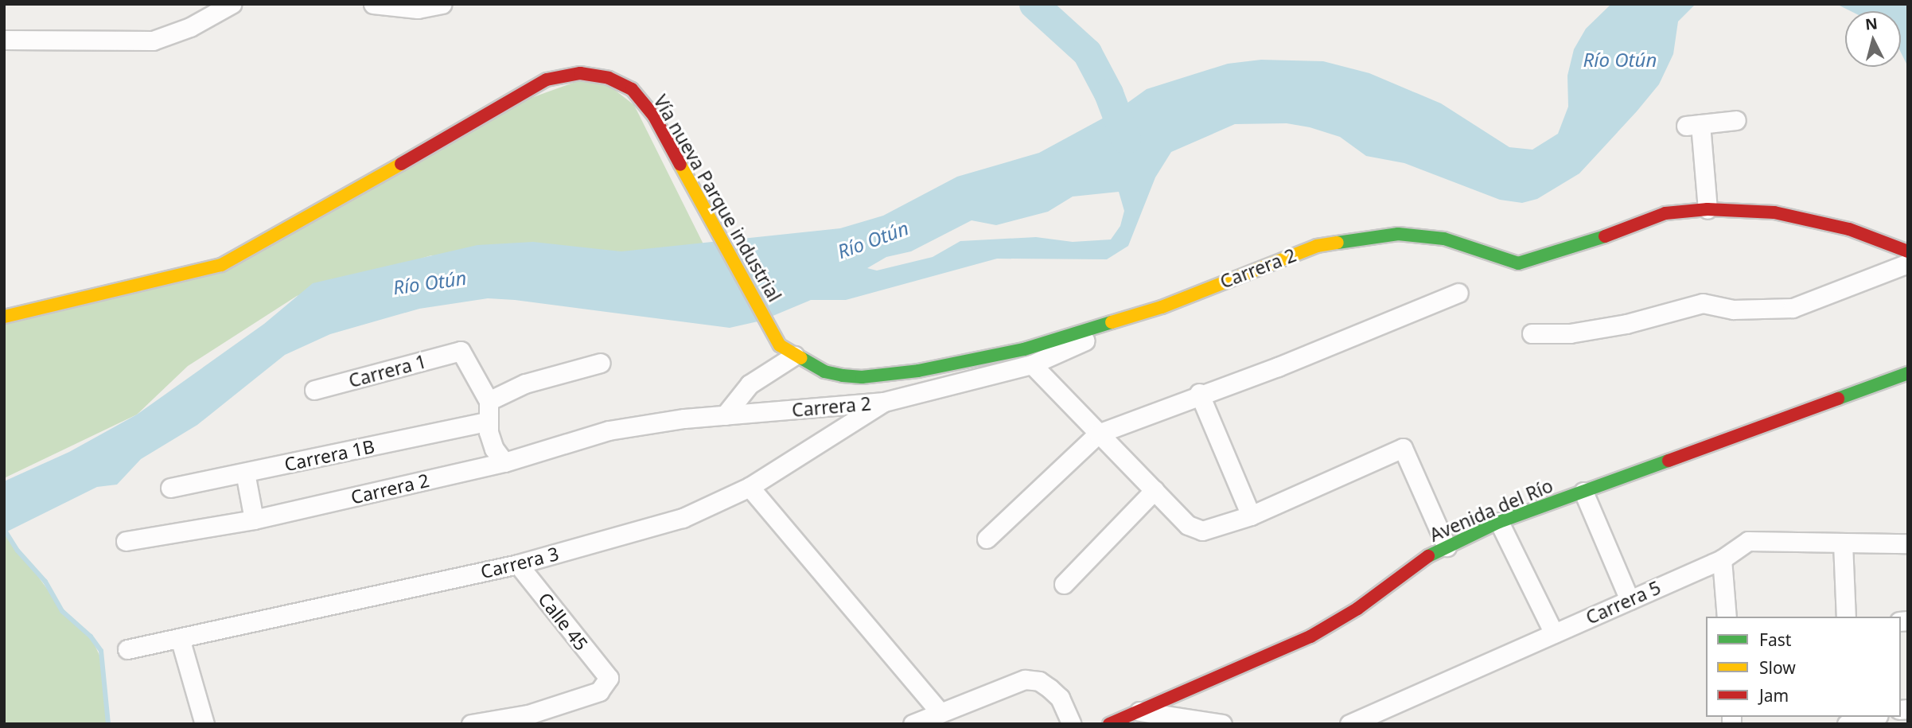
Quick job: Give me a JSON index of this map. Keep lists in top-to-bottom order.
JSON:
{
  "streets": {
    "main road": ["Vía nueva Parque industrial", "Carrera 2", "Avenida del Río"],
    "street": [
      "Carrera 1",
      "Carrera 1B",
      "Carrera 3",
      "Carrera 5",
      "Calle 45"
    ]
  },
  "crossings": [
    ["Carrera 2", "Carrera 3"],
    ["Carrera 3", "Calle 45"]
  ],
  "water": ["Río Otún"],
  "legend": ["Fast", "Slow", "Jam"],
  "north": "top"
}
